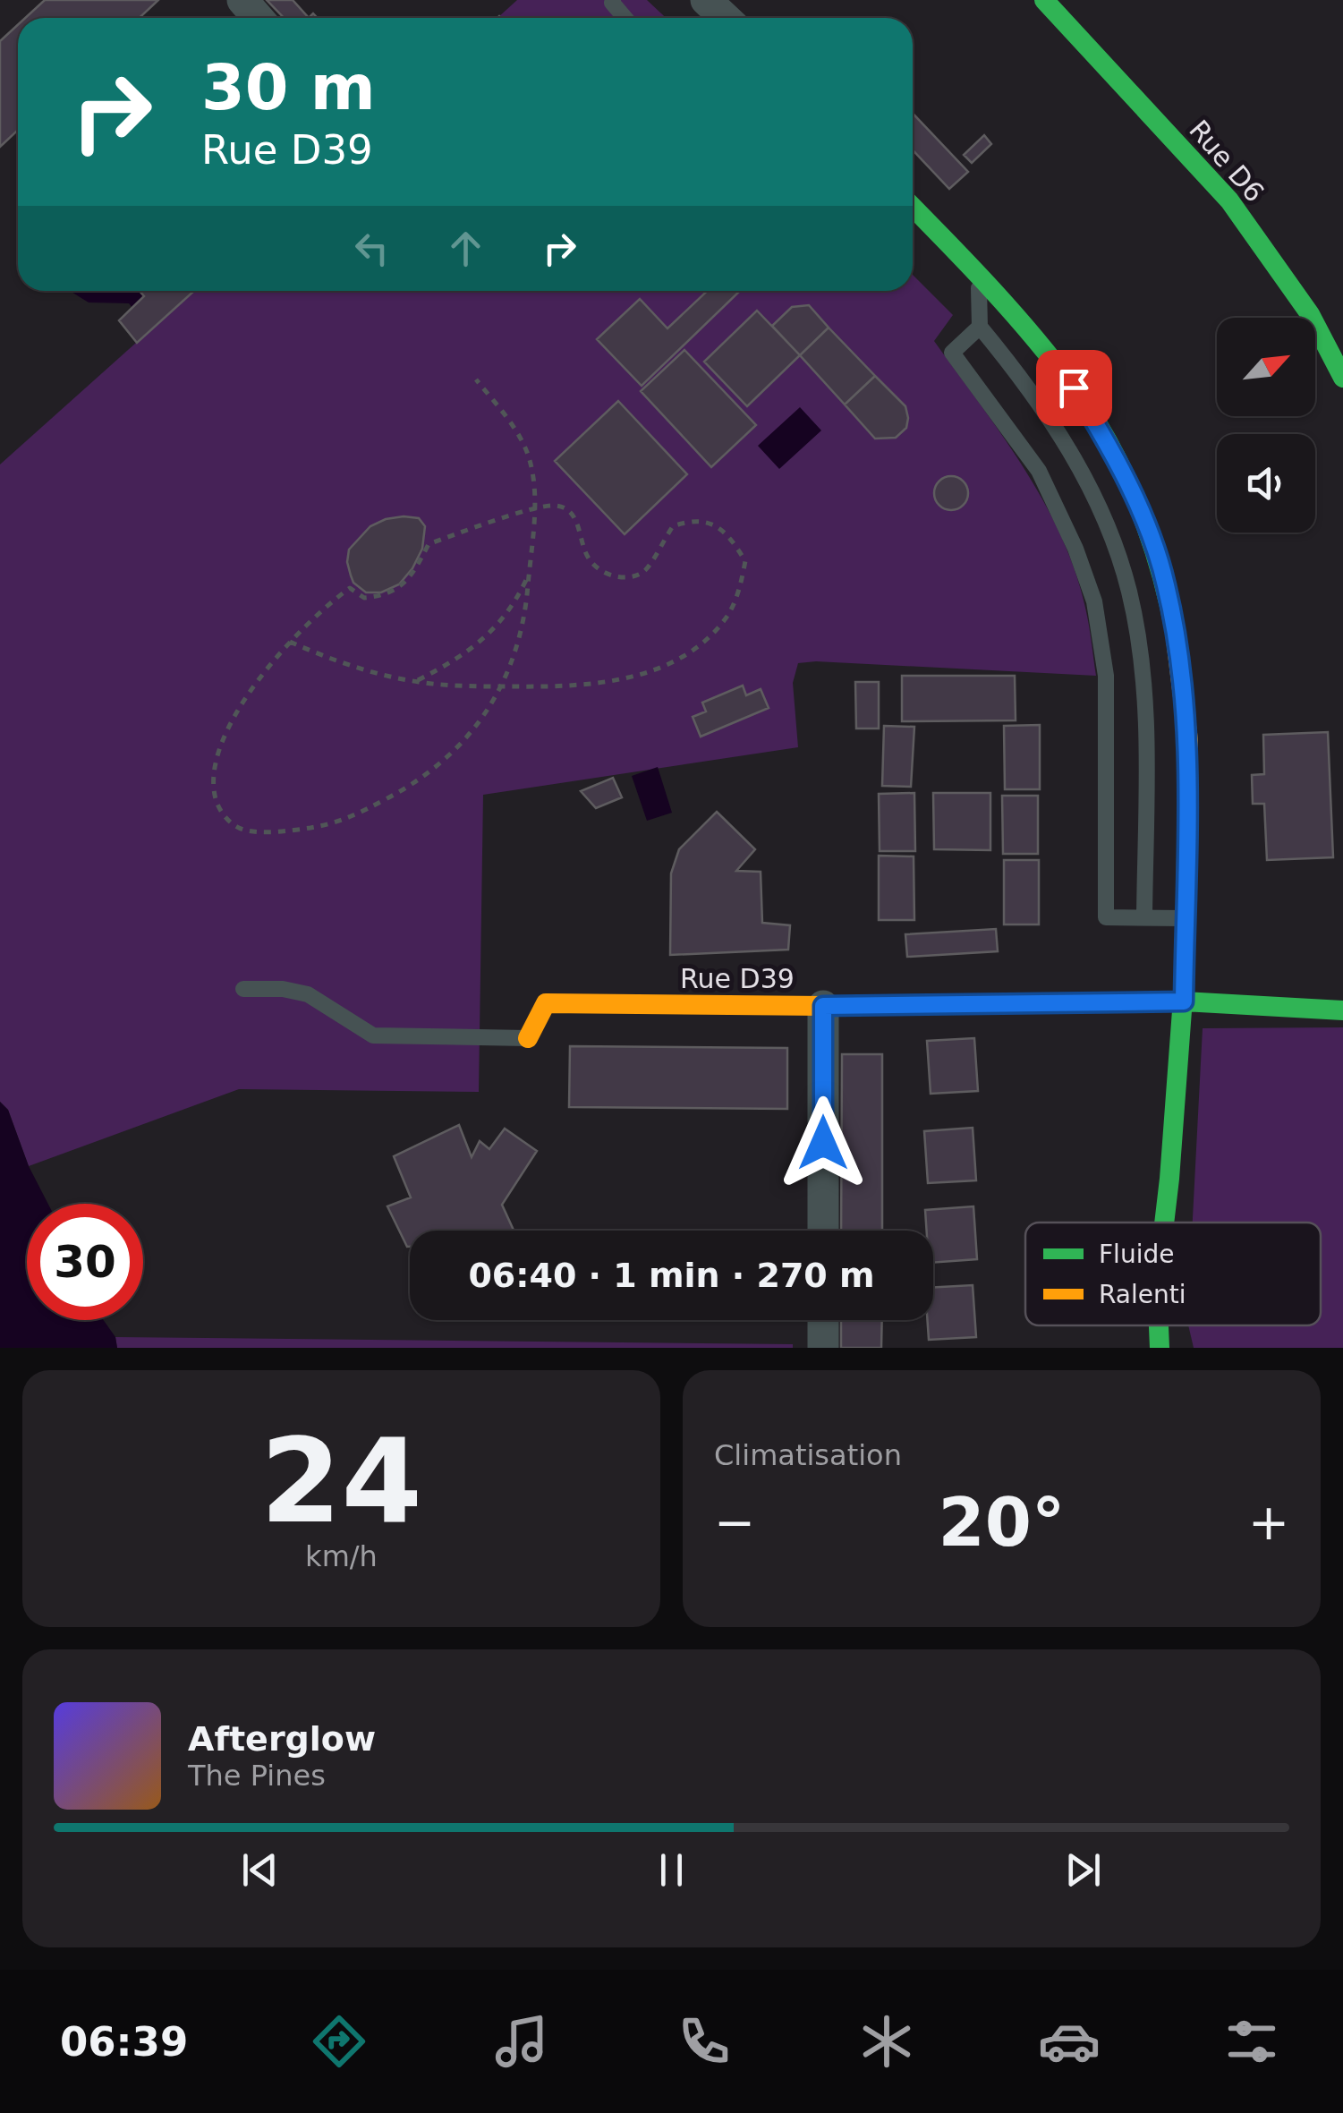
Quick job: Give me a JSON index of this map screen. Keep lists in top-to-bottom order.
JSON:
{
  "streets": {
    "street": ["Rue D6", "Rue D39"]
  },
  "legend": ["Fluide", "Ralenti"],
  "north": "top right",
  "page": {
    "turn": ["30 m", "Rue D39"],
    "limit": "30",
    "trip": "06:40 · 1 min · 270 m",
    "tile": [
      ["24", "km/h"],
      "Climatisation"
    ],
    "heat": ["−", "20°", "+"],
    "song": ["Afterglow", "The Pines"],
    "tabs": "06:39"
  }
}
